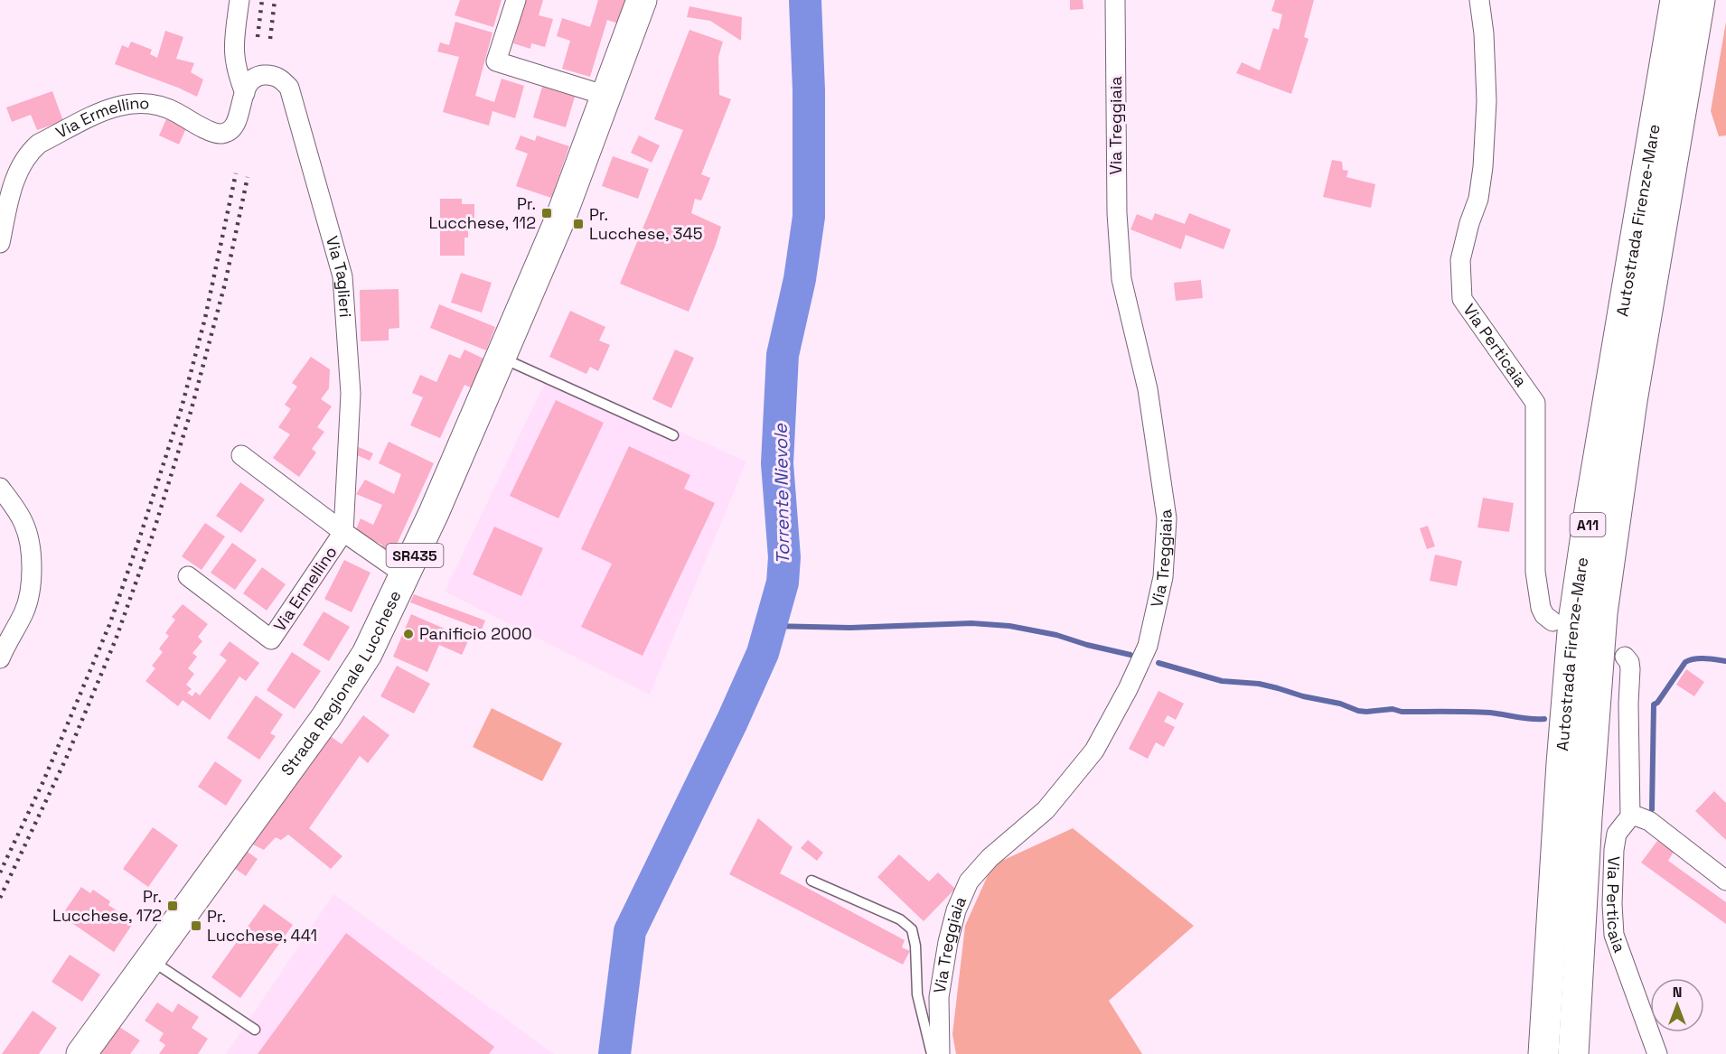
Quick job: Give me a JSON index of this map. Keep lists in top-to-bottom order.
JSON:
{
  "streets": {
    "main road": [
      "Autostrada Firenze-Mare",
      "A11",
      "SR435",
      "Strada Regionale Lucchese"
    ],
    "street": [
      "Via Ermellino",
      "Via Treggiaia",
      "Via Taglieri",
      "Via Perticaia"
    ]
  },
  "crossings": [
    ["Via Ermellino", "Via Taglieri"],
    ["Via Ermellino", "Strada Regionale Lucchese"]
  ],
  "water": ["Torrente Nievole"],
  "places": {
    "transit": [
      "Pr. Lucchese, 112",
      "Pr. Lucchese, 345",
      "Pr. Lucchese, 172",
      "Pr. Lucchese, 441"
    ],
    "other": ["Panificio 2000"]
  },
  "north": "top"
}
